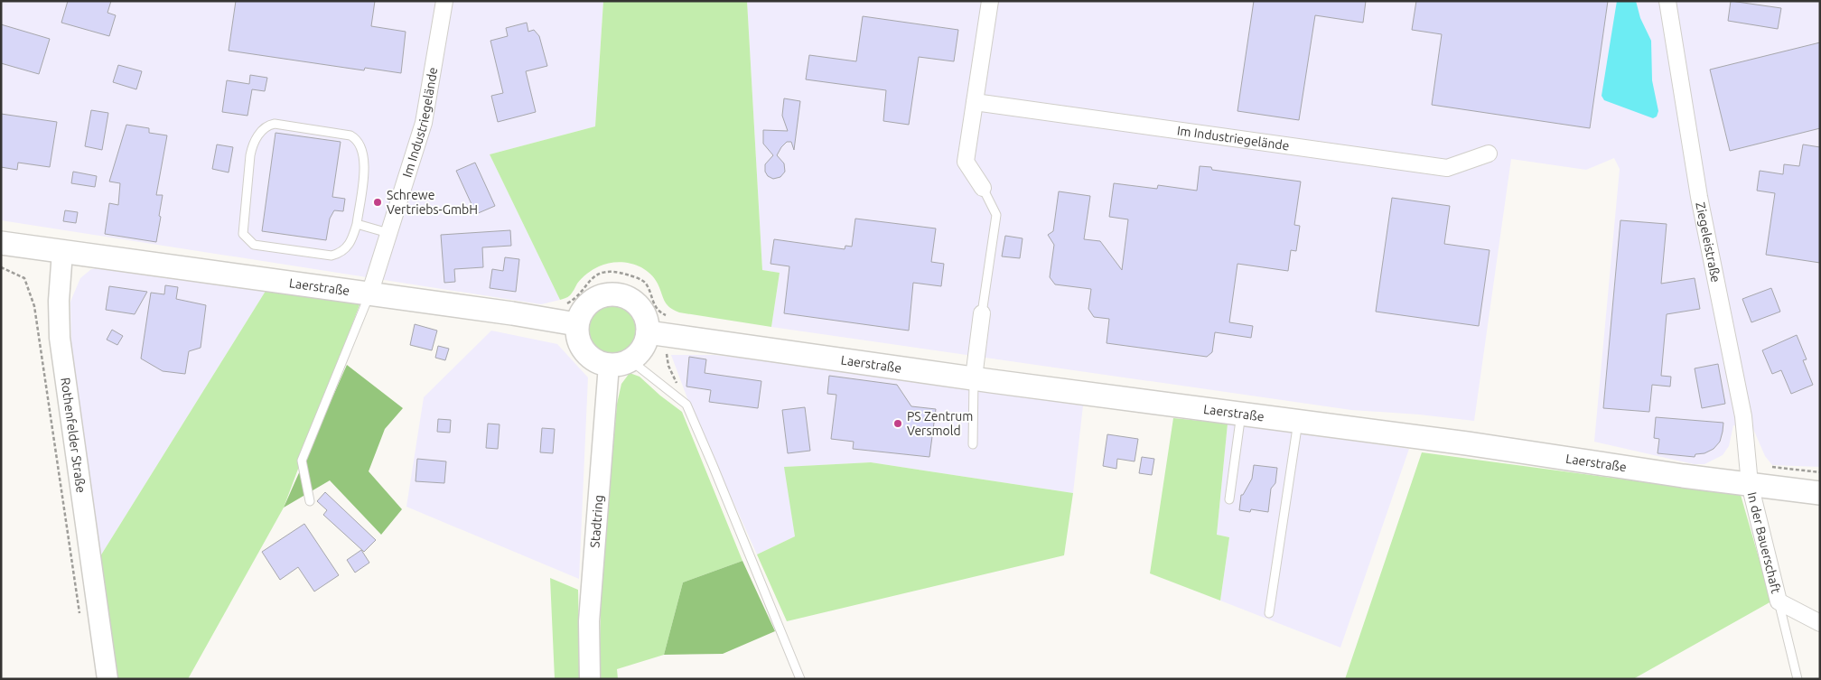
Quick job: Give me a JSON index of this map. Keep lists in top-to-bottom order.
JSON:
{
  "streets": {
    "main road": ["Laerstraße"],
    "street": [
      "Im Industriegelände",
      "Ziegeleistraße",
      "Rothenfelder Straße",
      "Stadtring",
      "In der Bauerschaft"
    ]
  },
  "crossings": [
    ["Im Industriegelände", "Laerstraße"],
    ["Ziegeleistraße", "Laerstraße"],
    ["Ziegeleistraße", "In der Bauerschaft"],
    ["Laerstraße", "Rothenfelder Straße"],
    ["Laerstraße", "Stadtring"],
    ["Laerstraße", "In der Bauerschaft"]
  ],
  "places": ["Schrewe Vertriebs-GmbH", "PS Zentrum Versmold"]
}
